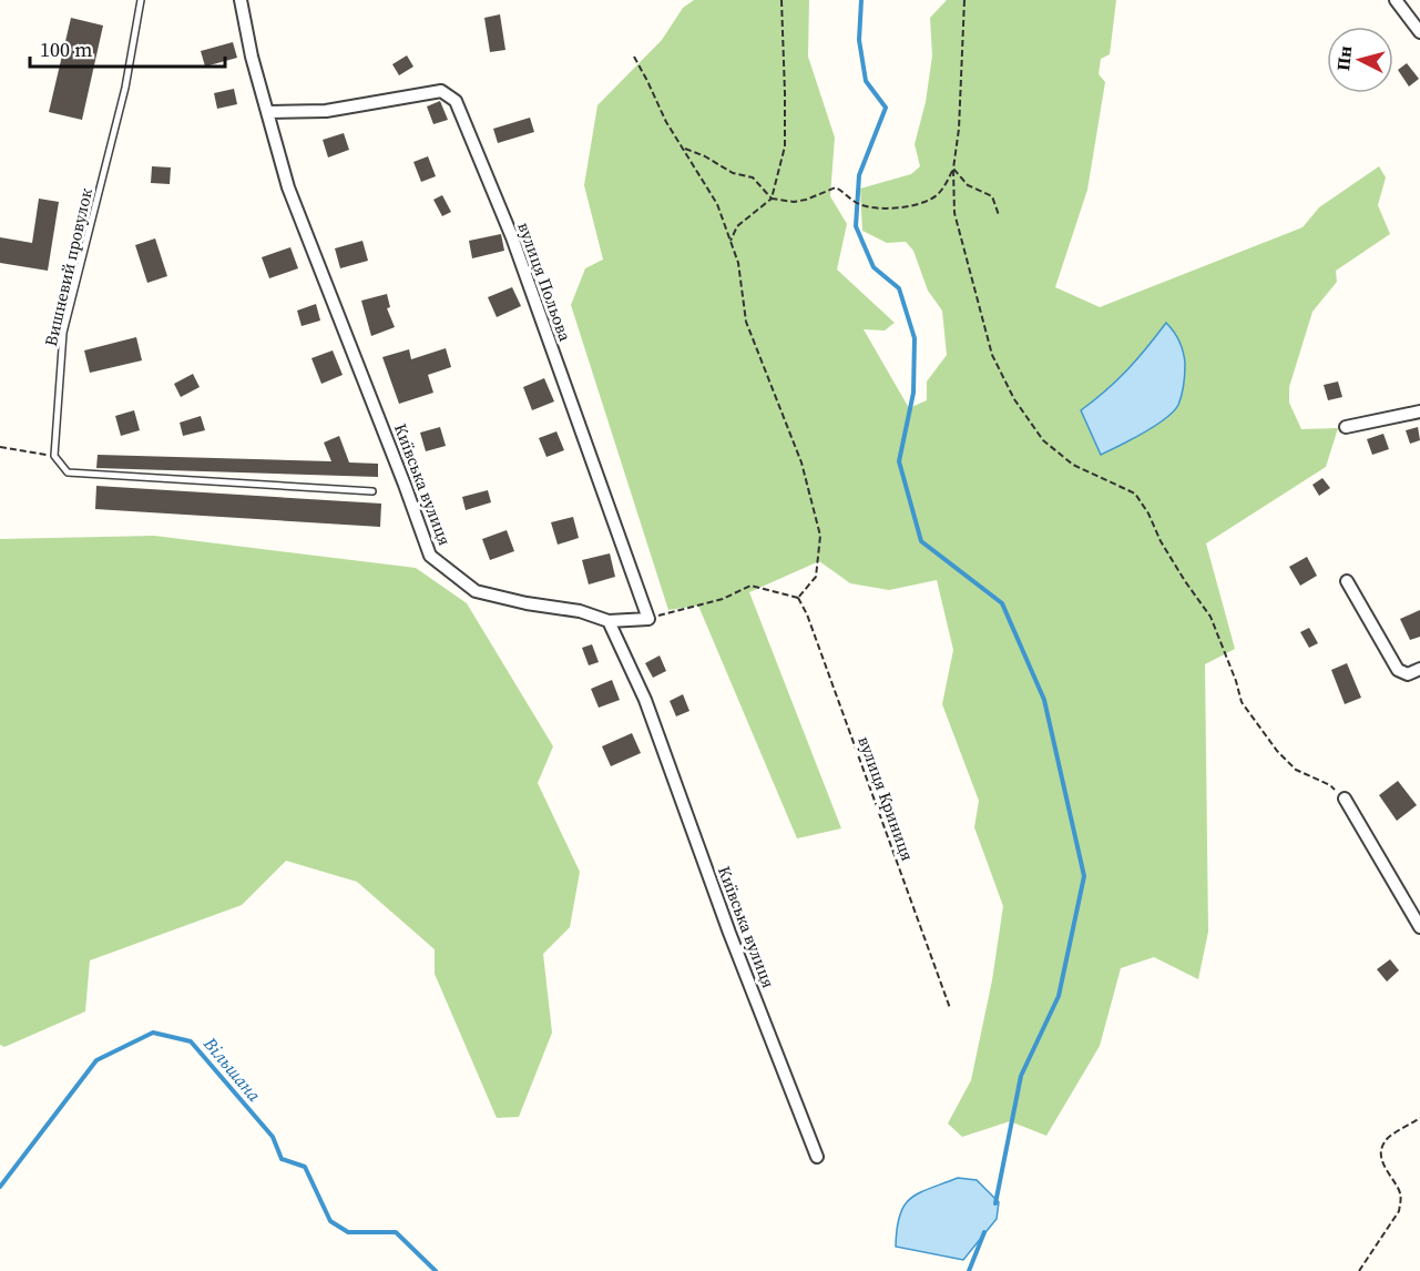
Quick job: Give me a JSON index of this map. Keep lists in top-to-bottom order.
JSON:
{
  "streets": {
    "street": ["вулиця Польова", "Київська вулиця"],
    "lane": ["Вишневий провулок"],
    "path": ["вулиця Криниця"]
  },
  "crossings": [
    ["вулиця Польова", "Київська вулиця"]
  ],
  "water": ["Вільшана"],
  "scale_bar": "100 m",
  "north": "left"
}
